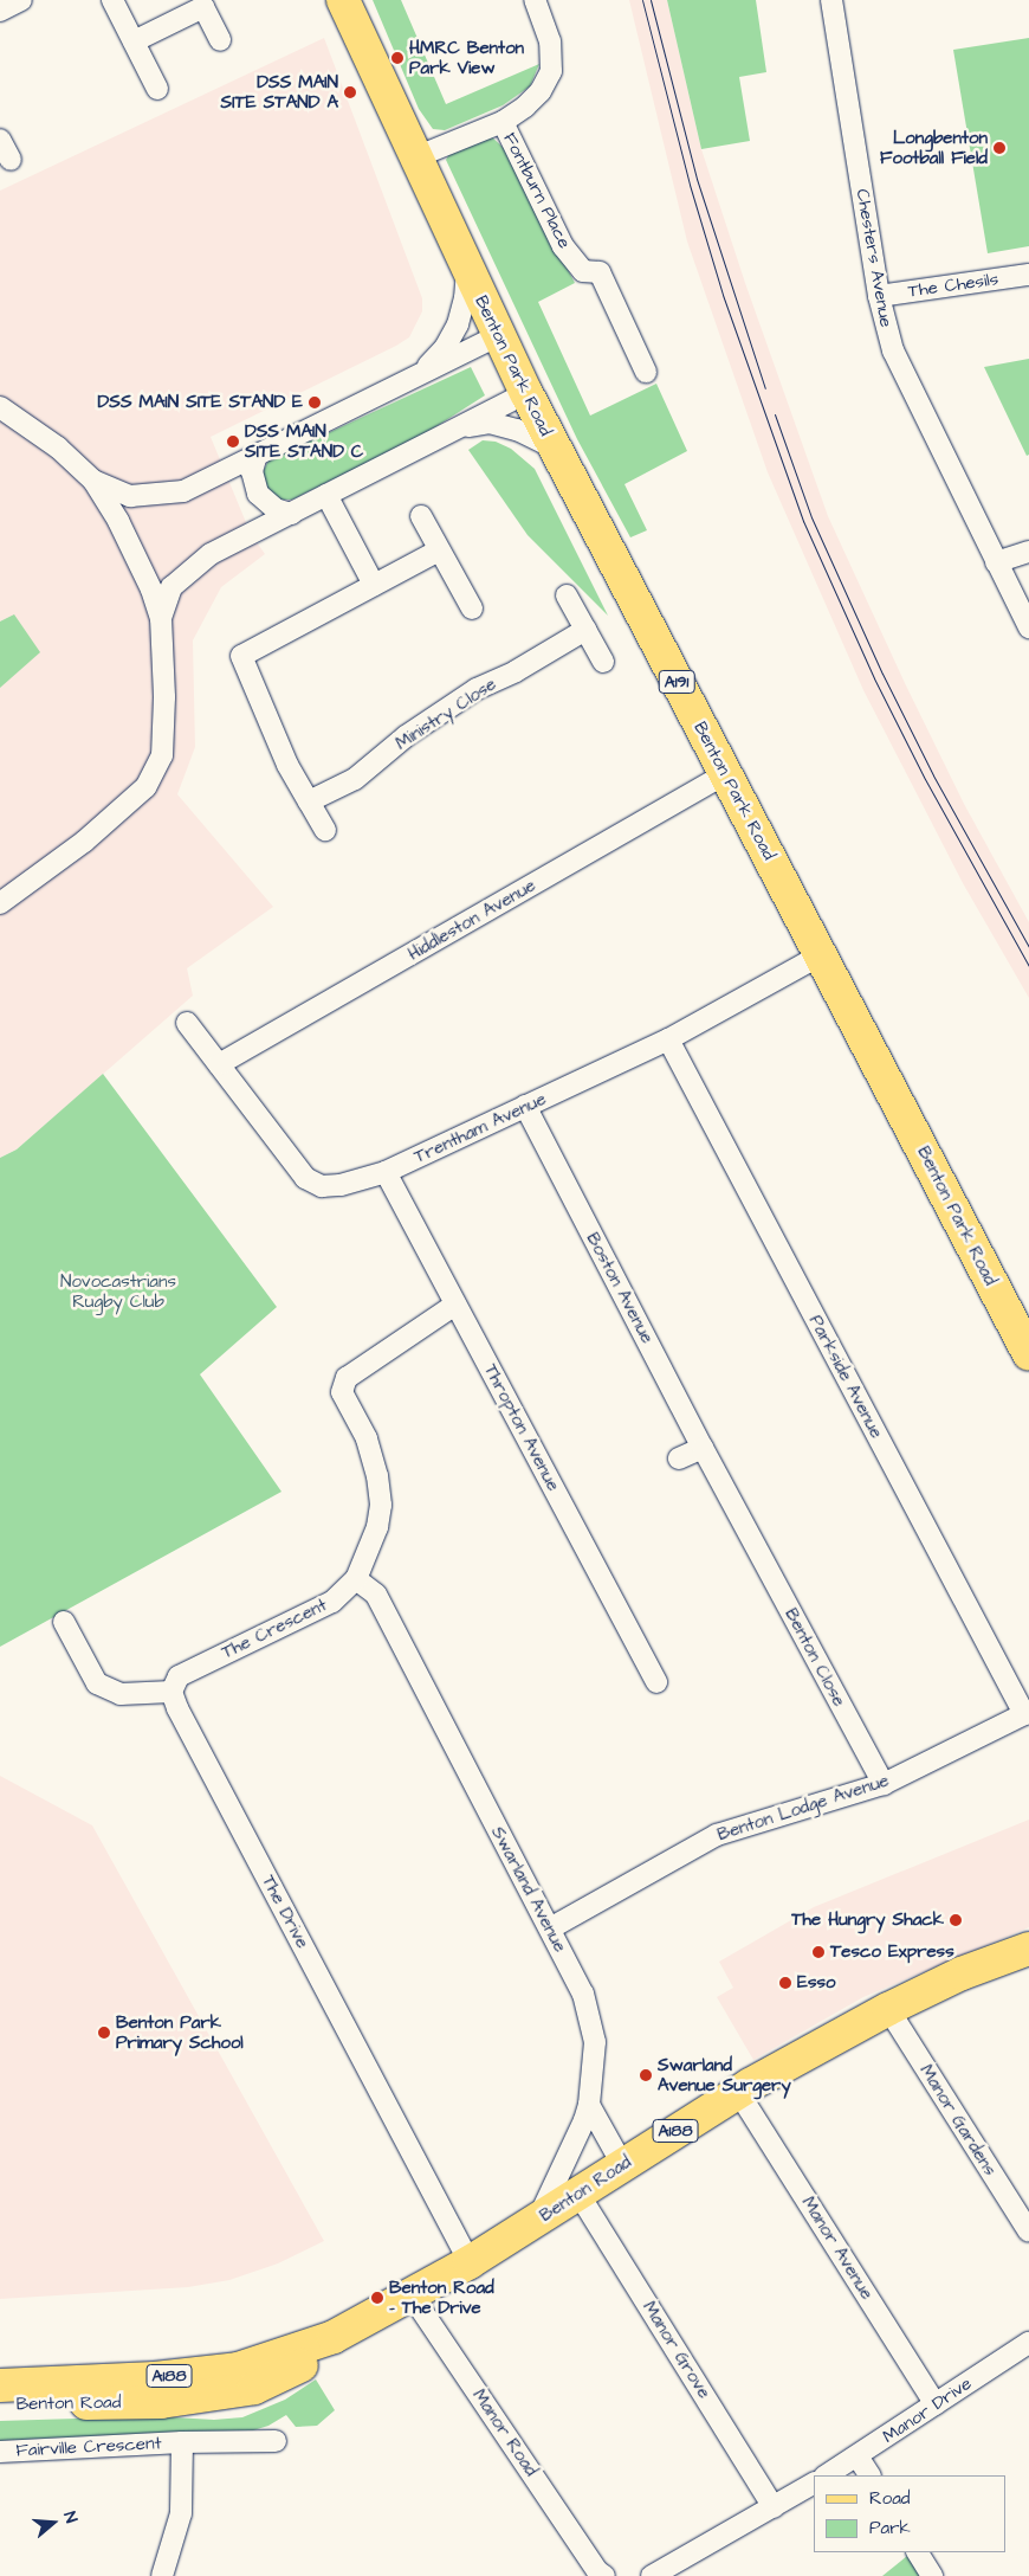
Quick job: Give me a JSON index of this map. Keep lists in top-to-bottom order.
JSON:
{
  "streets": {
    "main road": [
      "Benton Park Road",
      "A191",
      "A188",
      "Benton Road"
    ],
    "street": [
      "Fontburn Place",
      "Chesters Avenue",
      "The Chesils",
      "Ministry Close",
      "Hiddleston Avenue",
      "Trentham Avenue",
      "Boston Avenue",
      "Parkside Avenue",
      "Thropton Avenue",
      "The Crescent",
      "Benton Close",
      "Benton Lodge Avenue",
      "Swarland Avenue",
      "The Drive",
      "Manor Gardens",
      "Manor Avenue",
      "Manor Grove",
      "Manor Drive",
      "Manor Road",
      "Fairville Crescent"
    ]
  },
  "crossings": [
    ["Chesters Avenue", "The Chesils"],
    ["Benton Park Road", "Hiddleston Avenue"],
    ["Benton Park Road", "Trentham Avenue"],
    ["Hiddleston Avenue", "Trentham Avenue"],
    ["Trentham Avenue", "Boston Avenue"],
    ["Trentham Avenue", "Parkside Avenue"],
    ["Trentham Avenue", "Thropton Avenue"],
    ["Boston Avenue", "Benton Close"],
    ["Parkside Avenue", "Benton Lodge Avenue"],
    ["Thropton Avenue", "The Crescent"],
    ["The Crescent", "Swarland Avenue"],
    ["The Crescent", "The Drive"],
    ["Benton Close", "Benton Lodge Avenue"],
    ["Benton Lodge Avenue", "Swarland Avenue"],
    ["Swarland Avenue", "Benton Road"],
    ["The Drive", "Benton Road"],
    ["Manor Gardens", "Benton Road"],
    ["Benton Road", "Manor Avenue"],
    ["Benton Road", "Manor Grove"],
    ["Benton Road", "Manor Road"],
    ["Manor Avenue", "Manor Drive"]
  ],
  "parks": ["Novocastrians Rugby Club"],
  "places": [
    "HMRC Benton Park View",
    "DSS MAIN SITE STAND A",
    "Longbenton Football Field",
    "DSS MAIN SITE STAND E",
    "DSS MAIN SITE STAND C",
    "The Hungry Shack",
    "Tesco Express",
    "Esso",
    "Benton Park Primary School",
    "Swarland Avenue Surgery",
    "Benton Road - The Drive"
  ],
  "legend": ["Road", "Park"],
  "north": "right"
}
